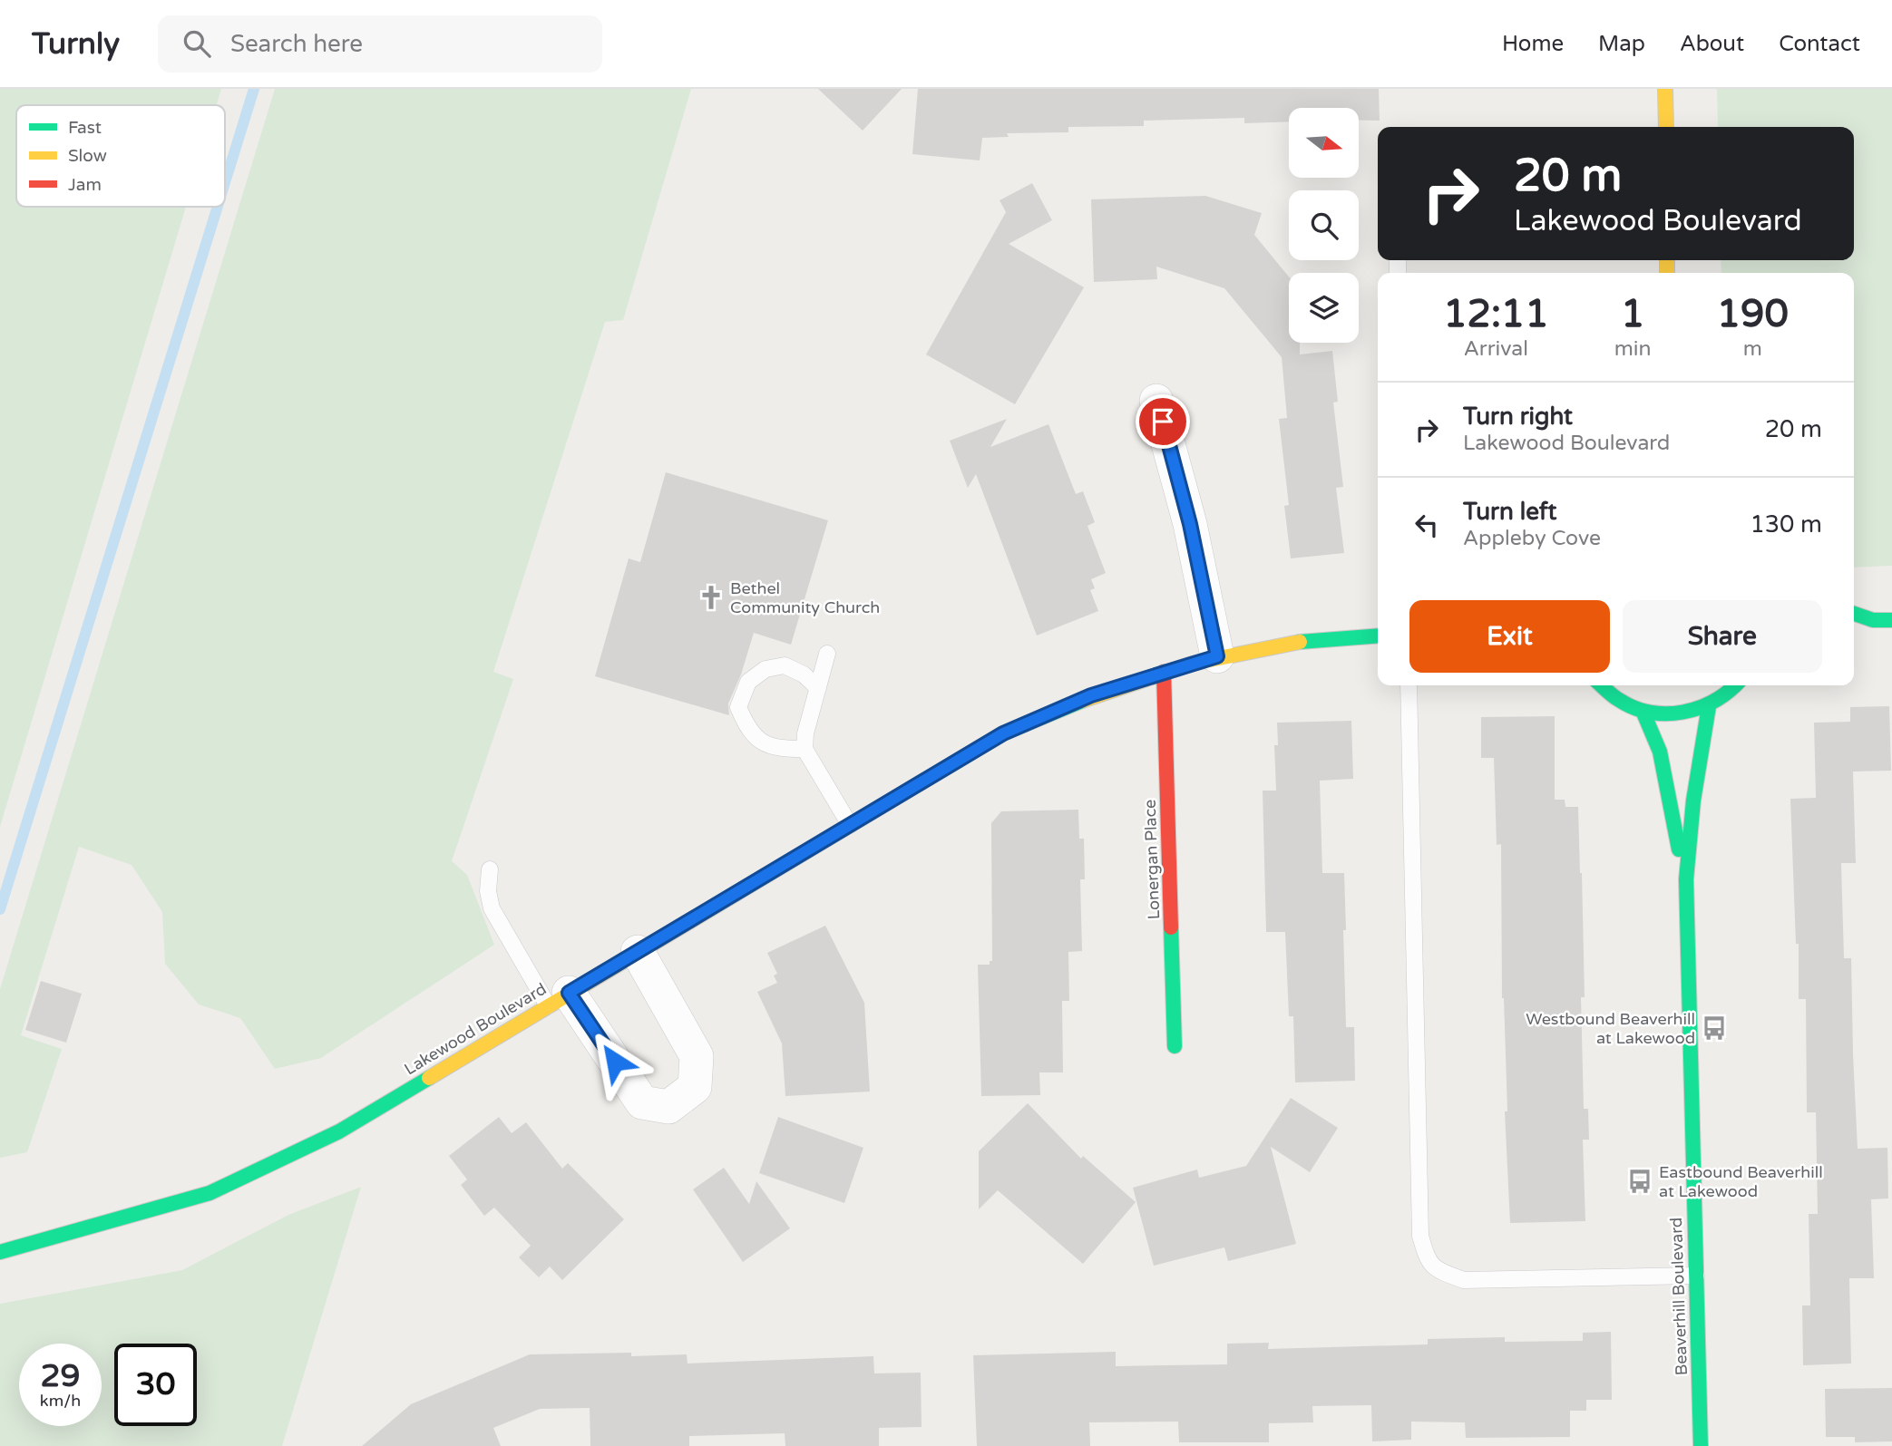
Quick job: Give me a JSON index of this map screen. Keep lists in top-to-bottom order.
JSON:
{
  "streets": {
    "street": ["Lonergan Place", "Lakewood Boulevard", "Beaverhill Boulevard"]
  },
  "crossings": [
    ["Lonergan Place", "Lakewood Boulevard"]
  ],
  "places": {
    "church": ["Bethel Community Church"],
    "bus stop": ["Westbound Beaverhill at Lakewood", "Eastbound Beaverhill at Lakewood"]
  },
  "legend": ["Fast", "Slow", "Jam"],
  "north": "right",
  "page": {
    "header": "Turnly",
    "search": "Search here",
    "nav": [
      "Home",
      "Map",
      "About",
      "Contact"
    ],
    "turn": ["20 m", "Lakewood Boulevard"],
    "eta": [
      "12:11",
      "Arrival",
      "1",
      "min",
      "190",
      "m"
    ],
    "list": [
      {
        "name": "Turn right",
        "note": "Lakewood Boulevard",
        "value": "20 m"
      },
      {
        "name": "Turn left",
        "note": "Appleby Cove",
        "value": "130 m"
      }
    ],
    "buttons": ["Exit", "Share"],
    "speed": "29 km/h",
    "limit": "30"
  }
}
